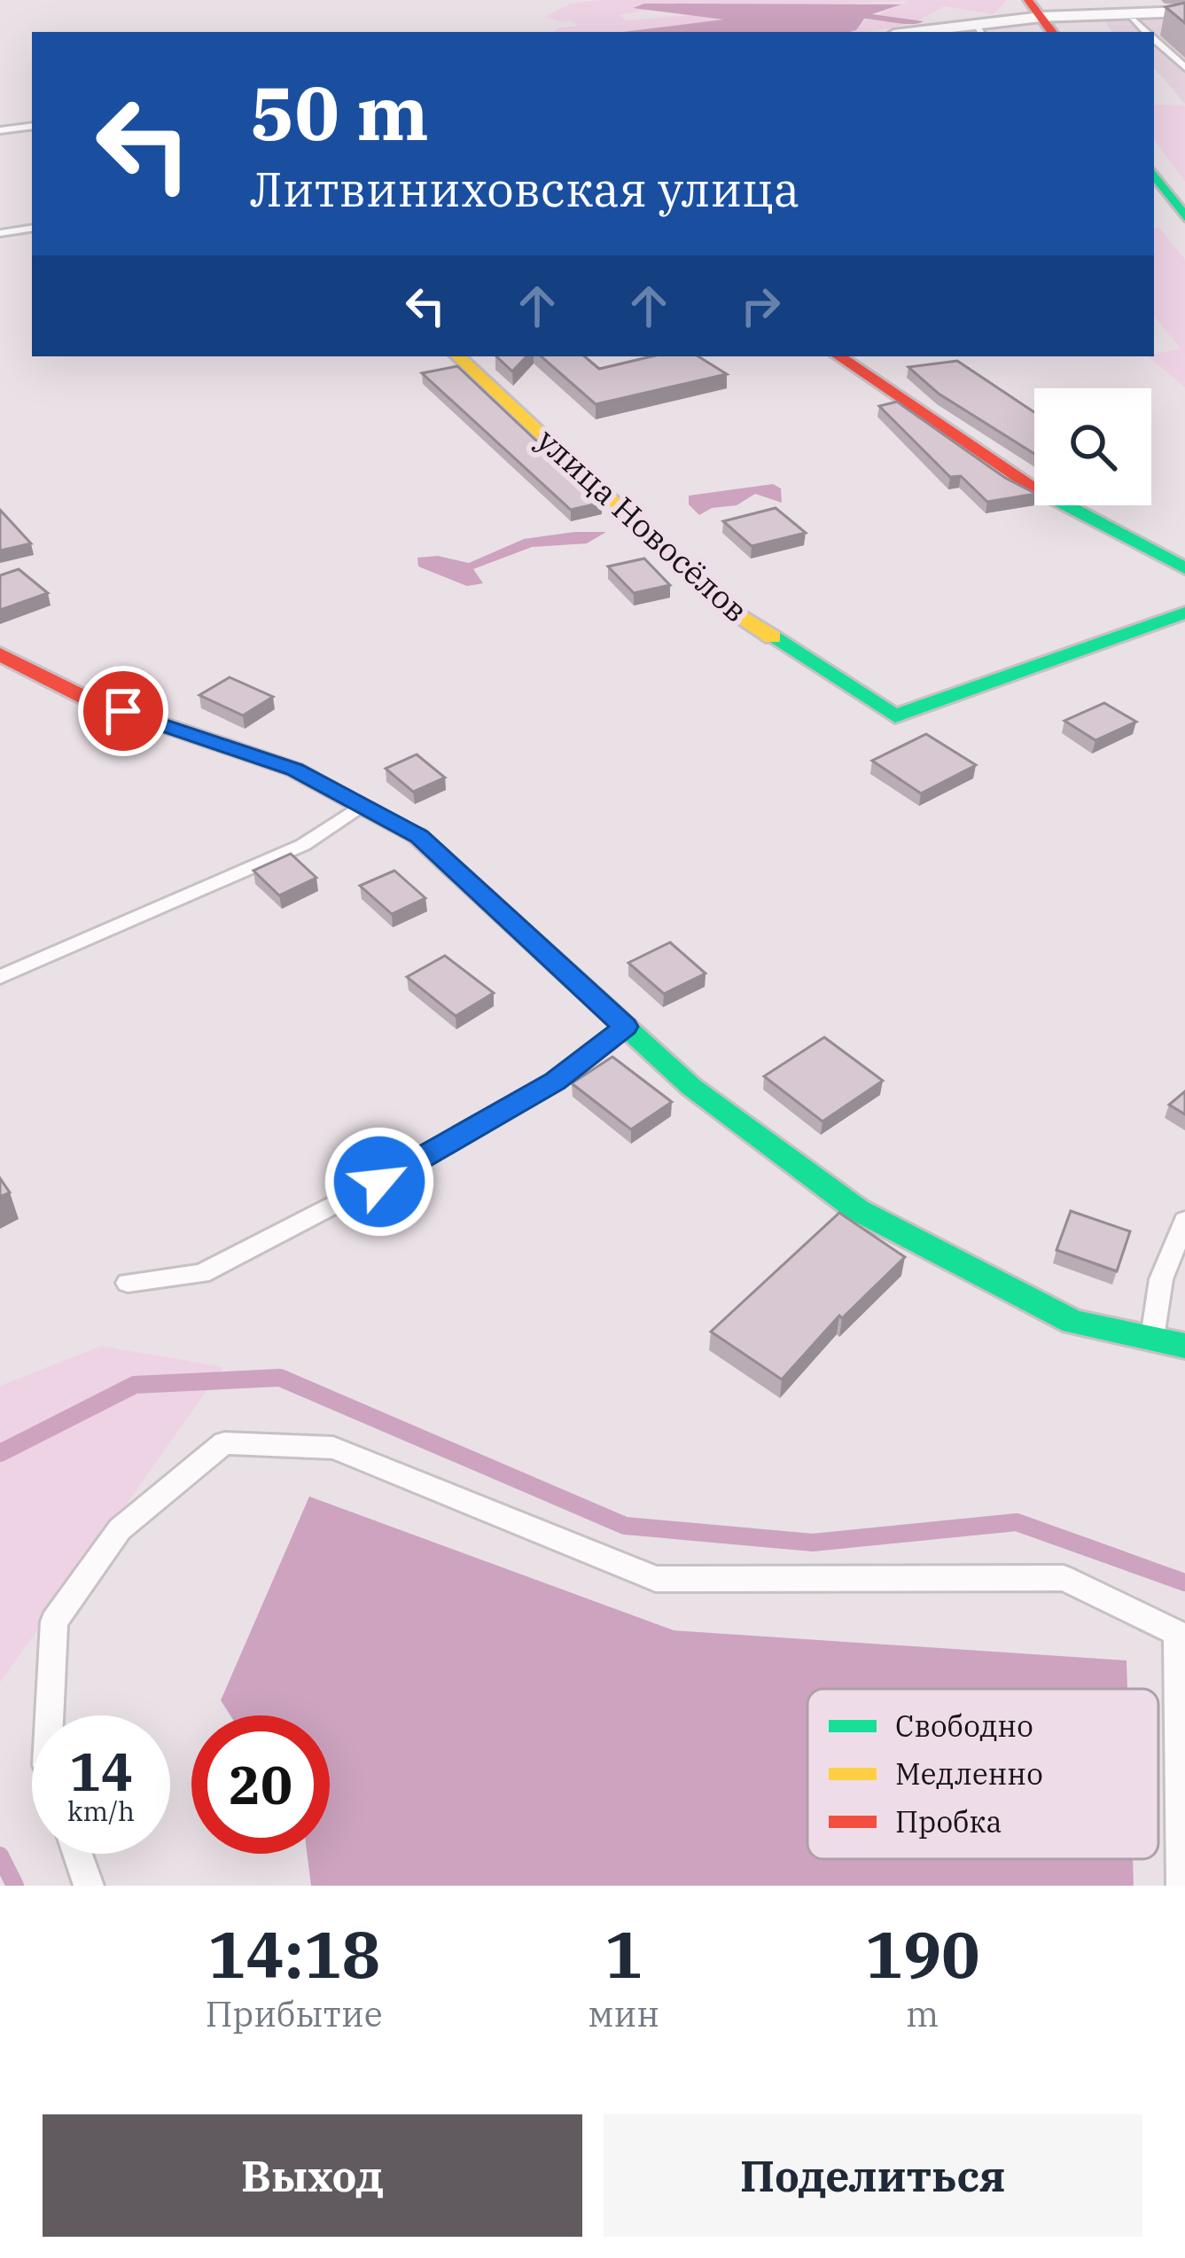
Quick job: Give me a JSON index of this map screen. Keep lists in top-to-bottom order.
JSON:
{
  "streets": {
    "street": ["улица Новосёлов"]
  },
  "legend": ["Свободно", "Медленно", "Пробка"],
  "page": {
    "turn": ["50 m", "Литвиниховская улица"],
    "speed": "14 km/h",
    "limit": "20",
    "eta": [
      "14:18",
      "Прибытие",
      "1",
      "мин",
      "190",
      "m"
    ],
    "buttons": ["Выход", "Поделиться"]
  }
}
